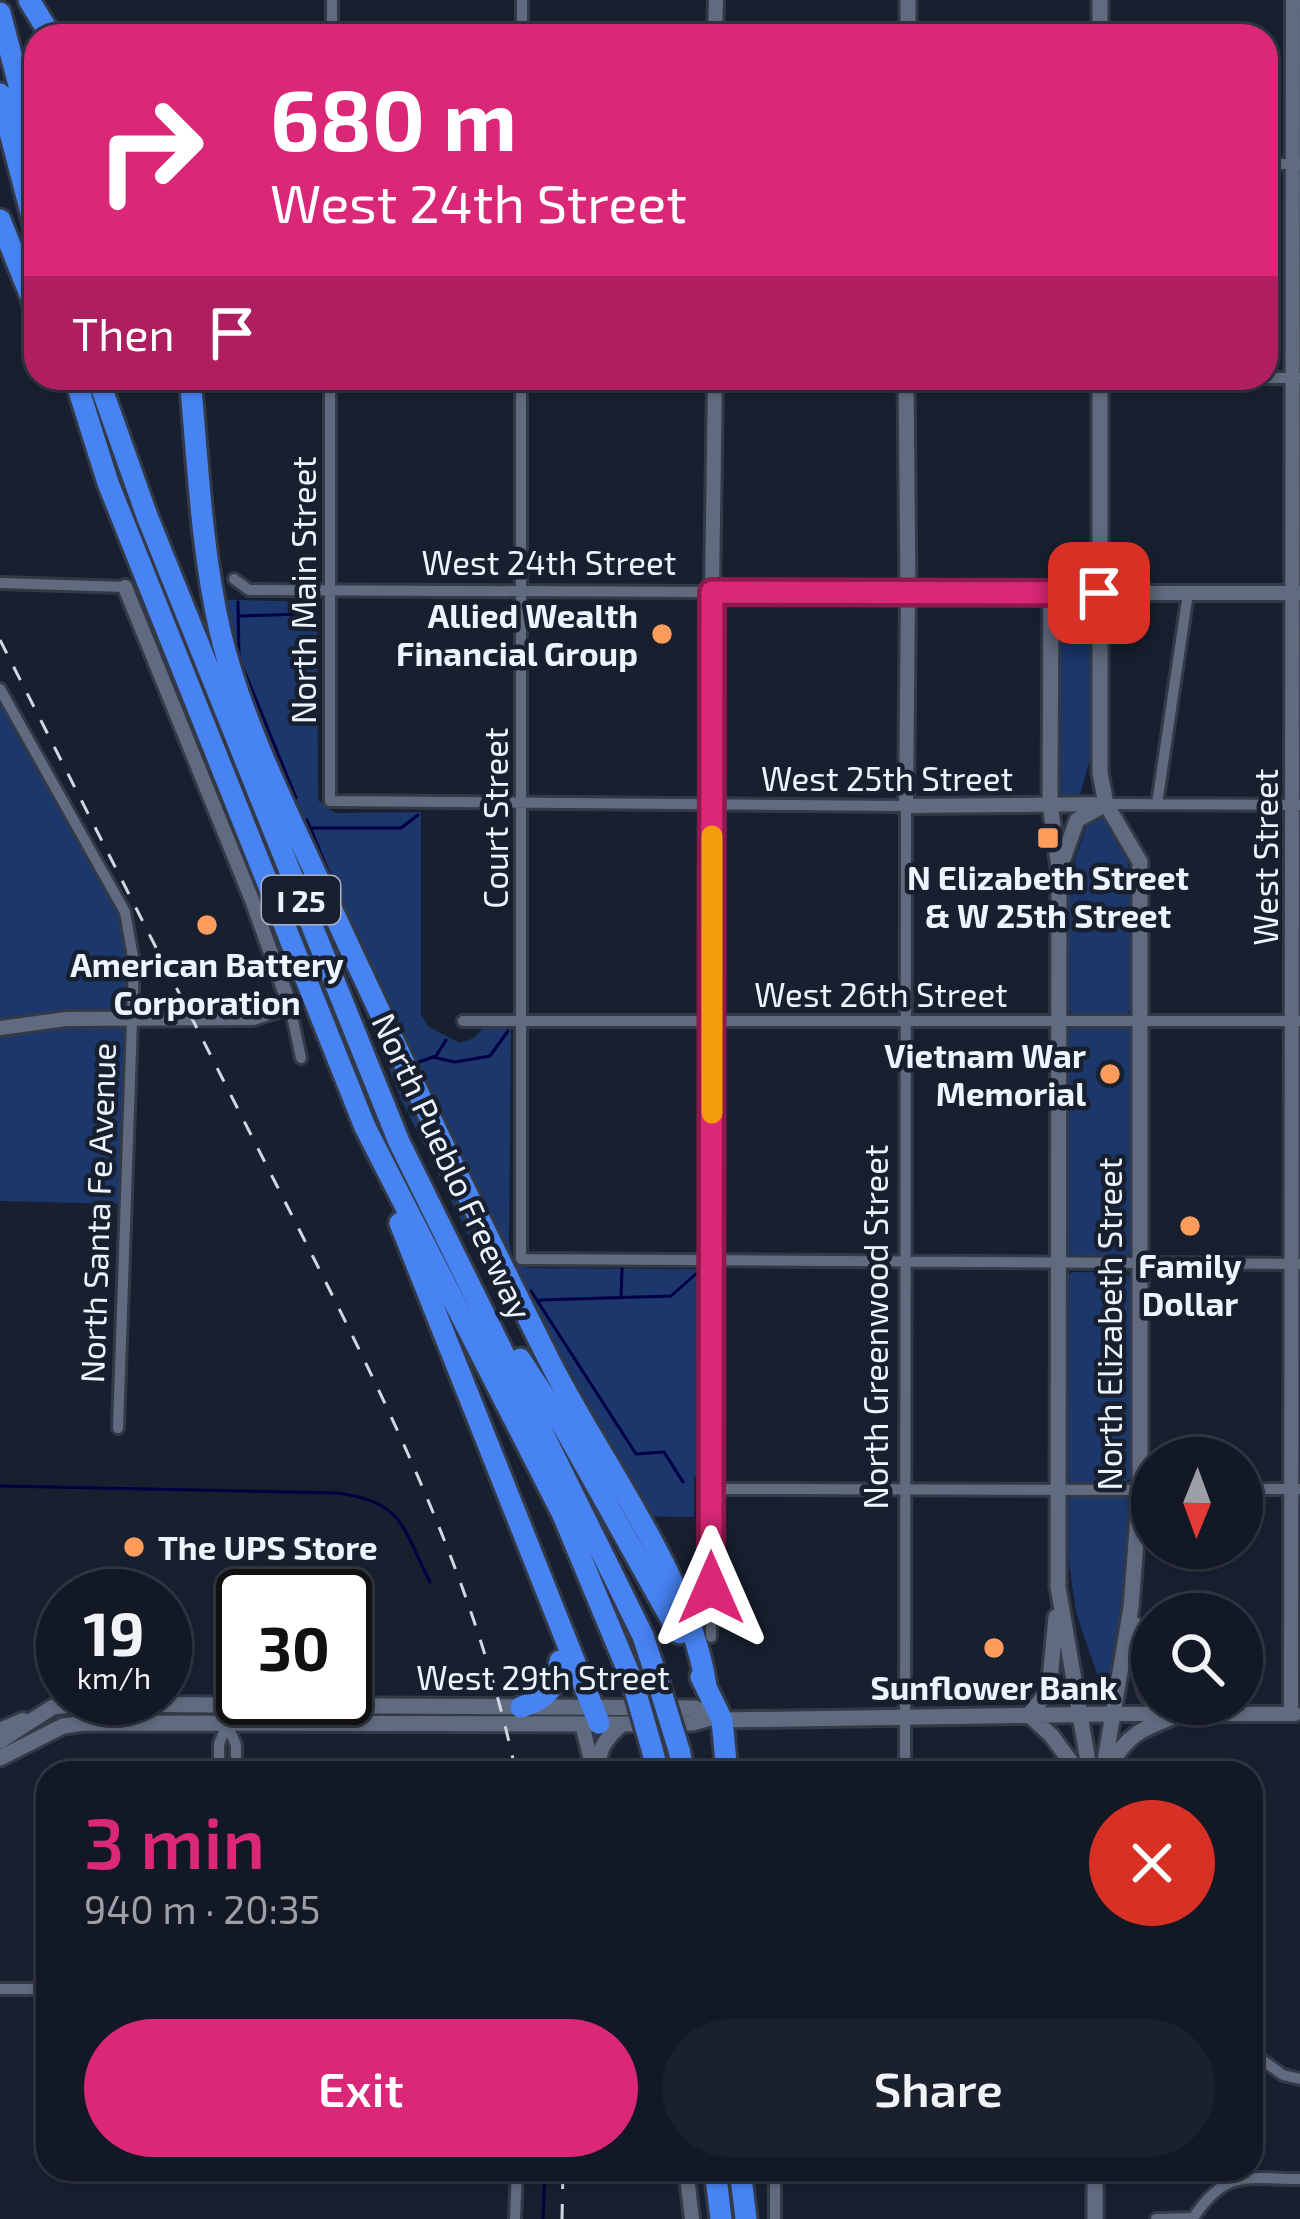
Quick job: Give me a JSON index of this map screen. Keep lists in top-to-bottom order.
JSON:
{
  "streets": {
    "highway": ["I 25", "North Pueblo Freeway"],
    "main road": [
      "West 24th Street",
      "North Elizabeth Street",
      "North Greenwood Street",
      "West 29th Street"
    ],
    "street": [
      "North Main Street",
      "West 25th Street",
      "Court Street",
      "West Street",
      "West 26th Street",
      "North Santa Fe Avenue"
    ]
  },
  "crossings": [
    ["West 24th Street", "North Main Street"],
    ["West 24th Street", "Court Street"],
    ["West 24th Street", "West Street"],
    ["West 24th Street", "North Elizabeth Street"],
    ["West 24th Street", "North Greenwood Street"],
    ["North Main Street", "West 25th Street"],
    ["West 25th Street", "Court Street"],
    ["West 25th Street", "West Street"],
    ["West 25th Street", "North Elizabeth Street"],
    ["West 25th Street", "North Greenwood Street"],
    ["Court Street", "West 26th Street"],
    ["West Street", "West 26th Street"],
    ["West Street", "West 29th Street"],
    ["West 26th Street", "North Elizabeth Street"],
    ["West 26th Street", "North Greenwood Street"],
    ["North Elizabeth Street", "West 29th Street"],
    ["North Greenwood Street", "West 29th Street"]
  ],
  "places": {
    "other": [
      "Allied Wealth Financial Group",
      "American Battery Corporation",
      "Vietnam War Memorial",
      "Family Dollar",
      "The UPS Store",
      "Sunflower Bank"
    ],
    "transit": ["N Elizabeth Street & W 25th Street"]
  },
  "north": "bottom",
  "page": {
    "turn": ["680 m", "West 24th Street"],
    "then": "Then",
    "speed": "19 km/h",
    "limit": "30",
    "heading": ["3 min", "940 m · 20:35"],
    "buttons": ["Exit", "Share"]
  }
}
